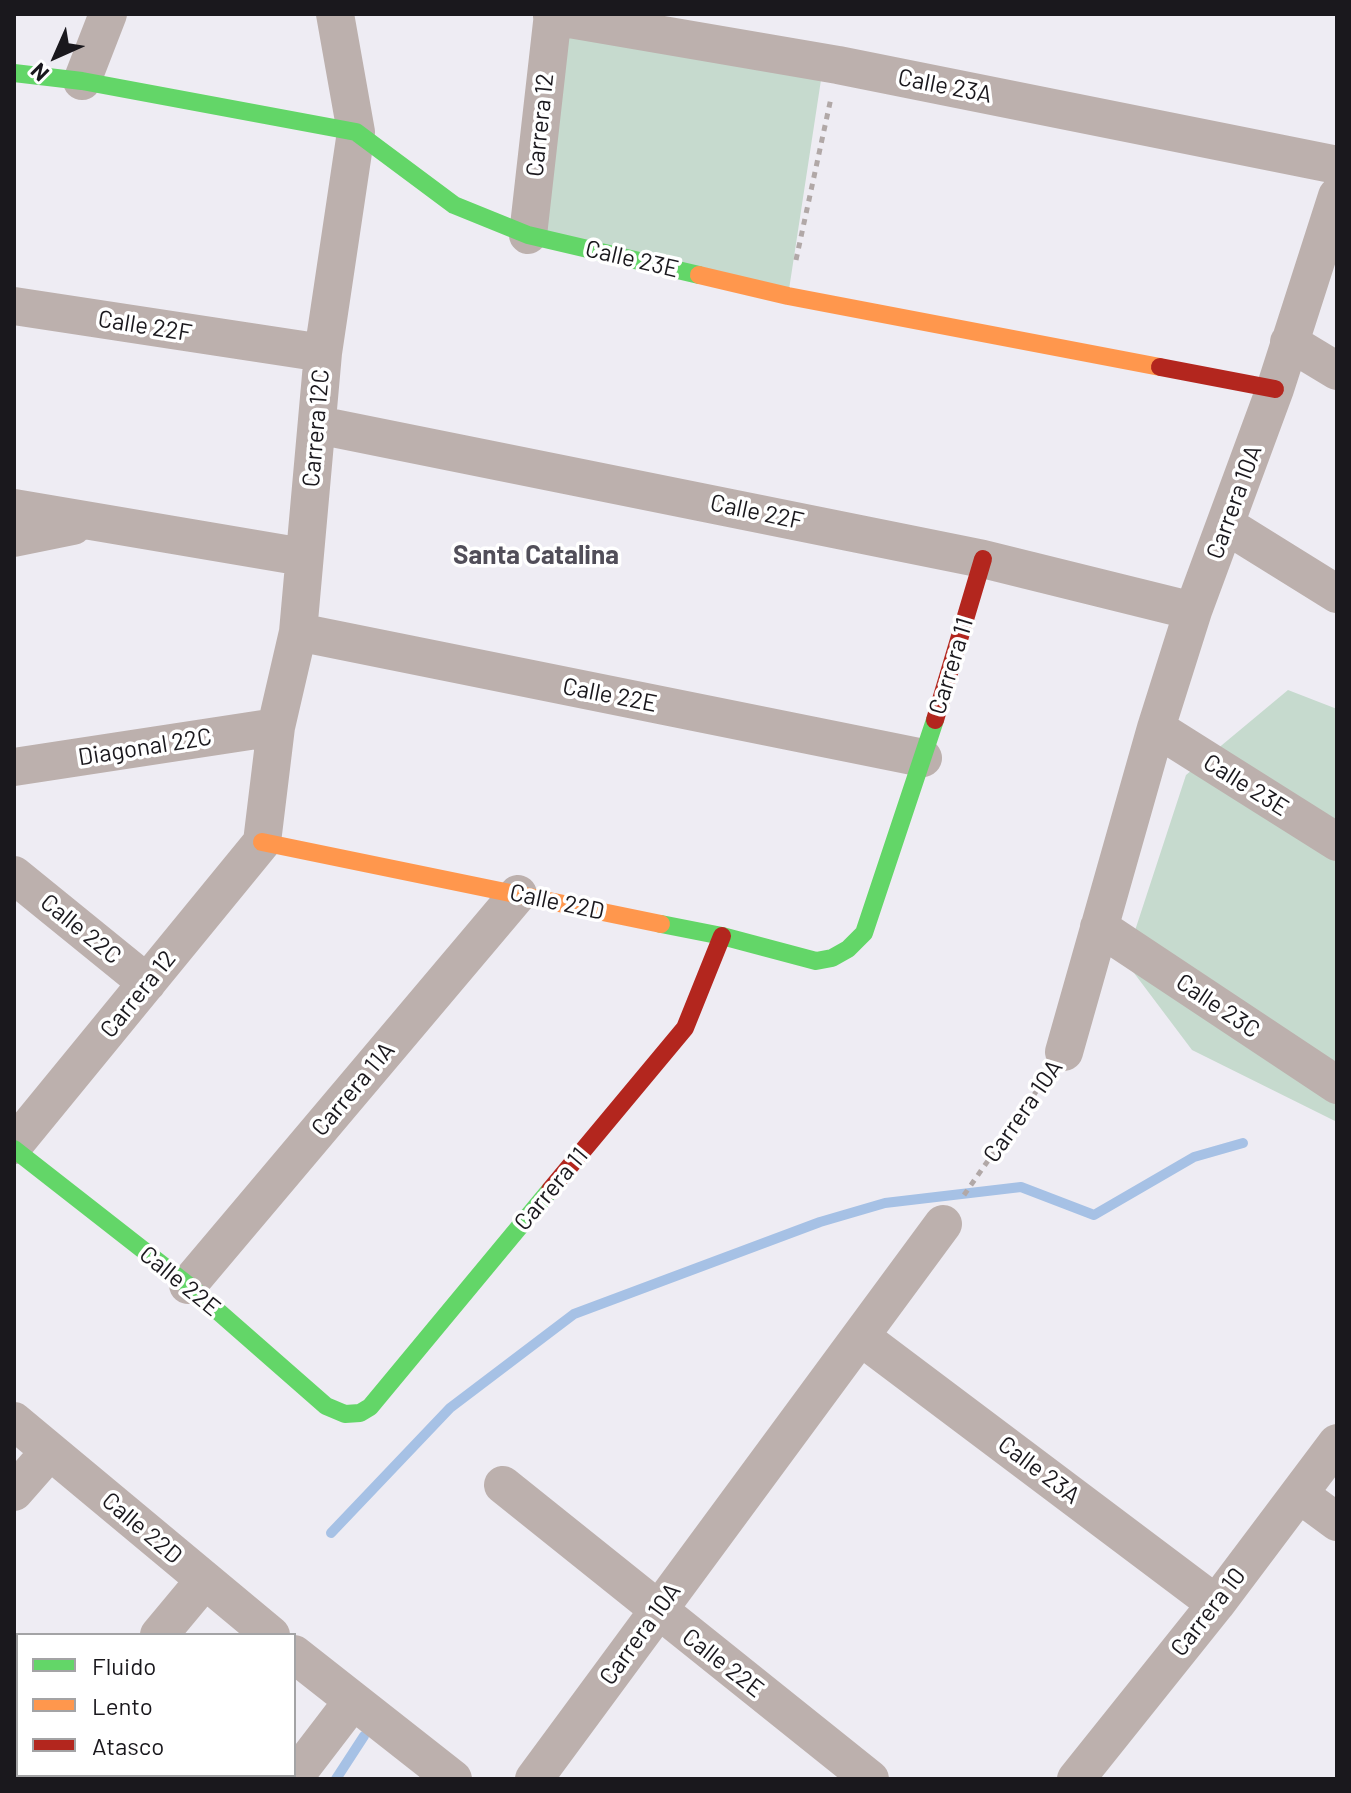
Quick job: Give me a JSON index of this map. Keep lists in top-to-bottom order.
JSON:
{
  "streets": {
    "street": [
      "Calle 23A",
      "Carrera 12",
      "Calle 23E",
      "Calle 22F",
      "Carrera 12C",
      "Carrera 10A",
      "Carrera 11",
      "Calle 22E",
      "Diagonal 22C",
      "Calle 22D",
      "Calle 22C",
      "Calle 23C",
      "Carrera 11A",
      "Carrera 10"
    ]
  },
  "crossings": [
    ["Calle 23A", "Carrera 12"],
    ["Calle 23A", "Carrera 10A"],
    ["Calle 23A", "Carrera 10"],
    ["Carrera 12", "Calle 23E"],
    ["Carrera 12", "Carrera 12C"],
    ["Carrera 12", "Calle 22E"],
    ["Carrera 12", "Calle 22D"],
    ["Carrera 12", "Calle 22C"],
    ["Calle 23E", "Carrera 12C"],
    ["Calle 23E", "Carrera 10A"],
    ["Calle 22F", "Carrera 12C"],
    ["Calle 22F", "Carrera 10A"],
    ["Calle 22F", "Carrera 11"],
    ["Carrera 12C", "Calle 22E"],
    ["Carrera 12C", "Diagonal 22C"],
    ["Carrera 12C", "Calle 22D"],
    ["Carrera 10A", "Calle 22E"],
    ["Carrera 10A", "Calle 23C"],
    ["Carrera 11", "Calle 22E"],
    ["Carrera 11", "Calle 22D"],
    ["Calle 22E", "Carrera 11A"],
    ["Calle 22D", "Carrera 11A"]
  ],
  "districts": ["Santa Catalina"],
  "legend": ["Fluido", "Lento", "Atasco"],
  "north": "bottom left"
}
